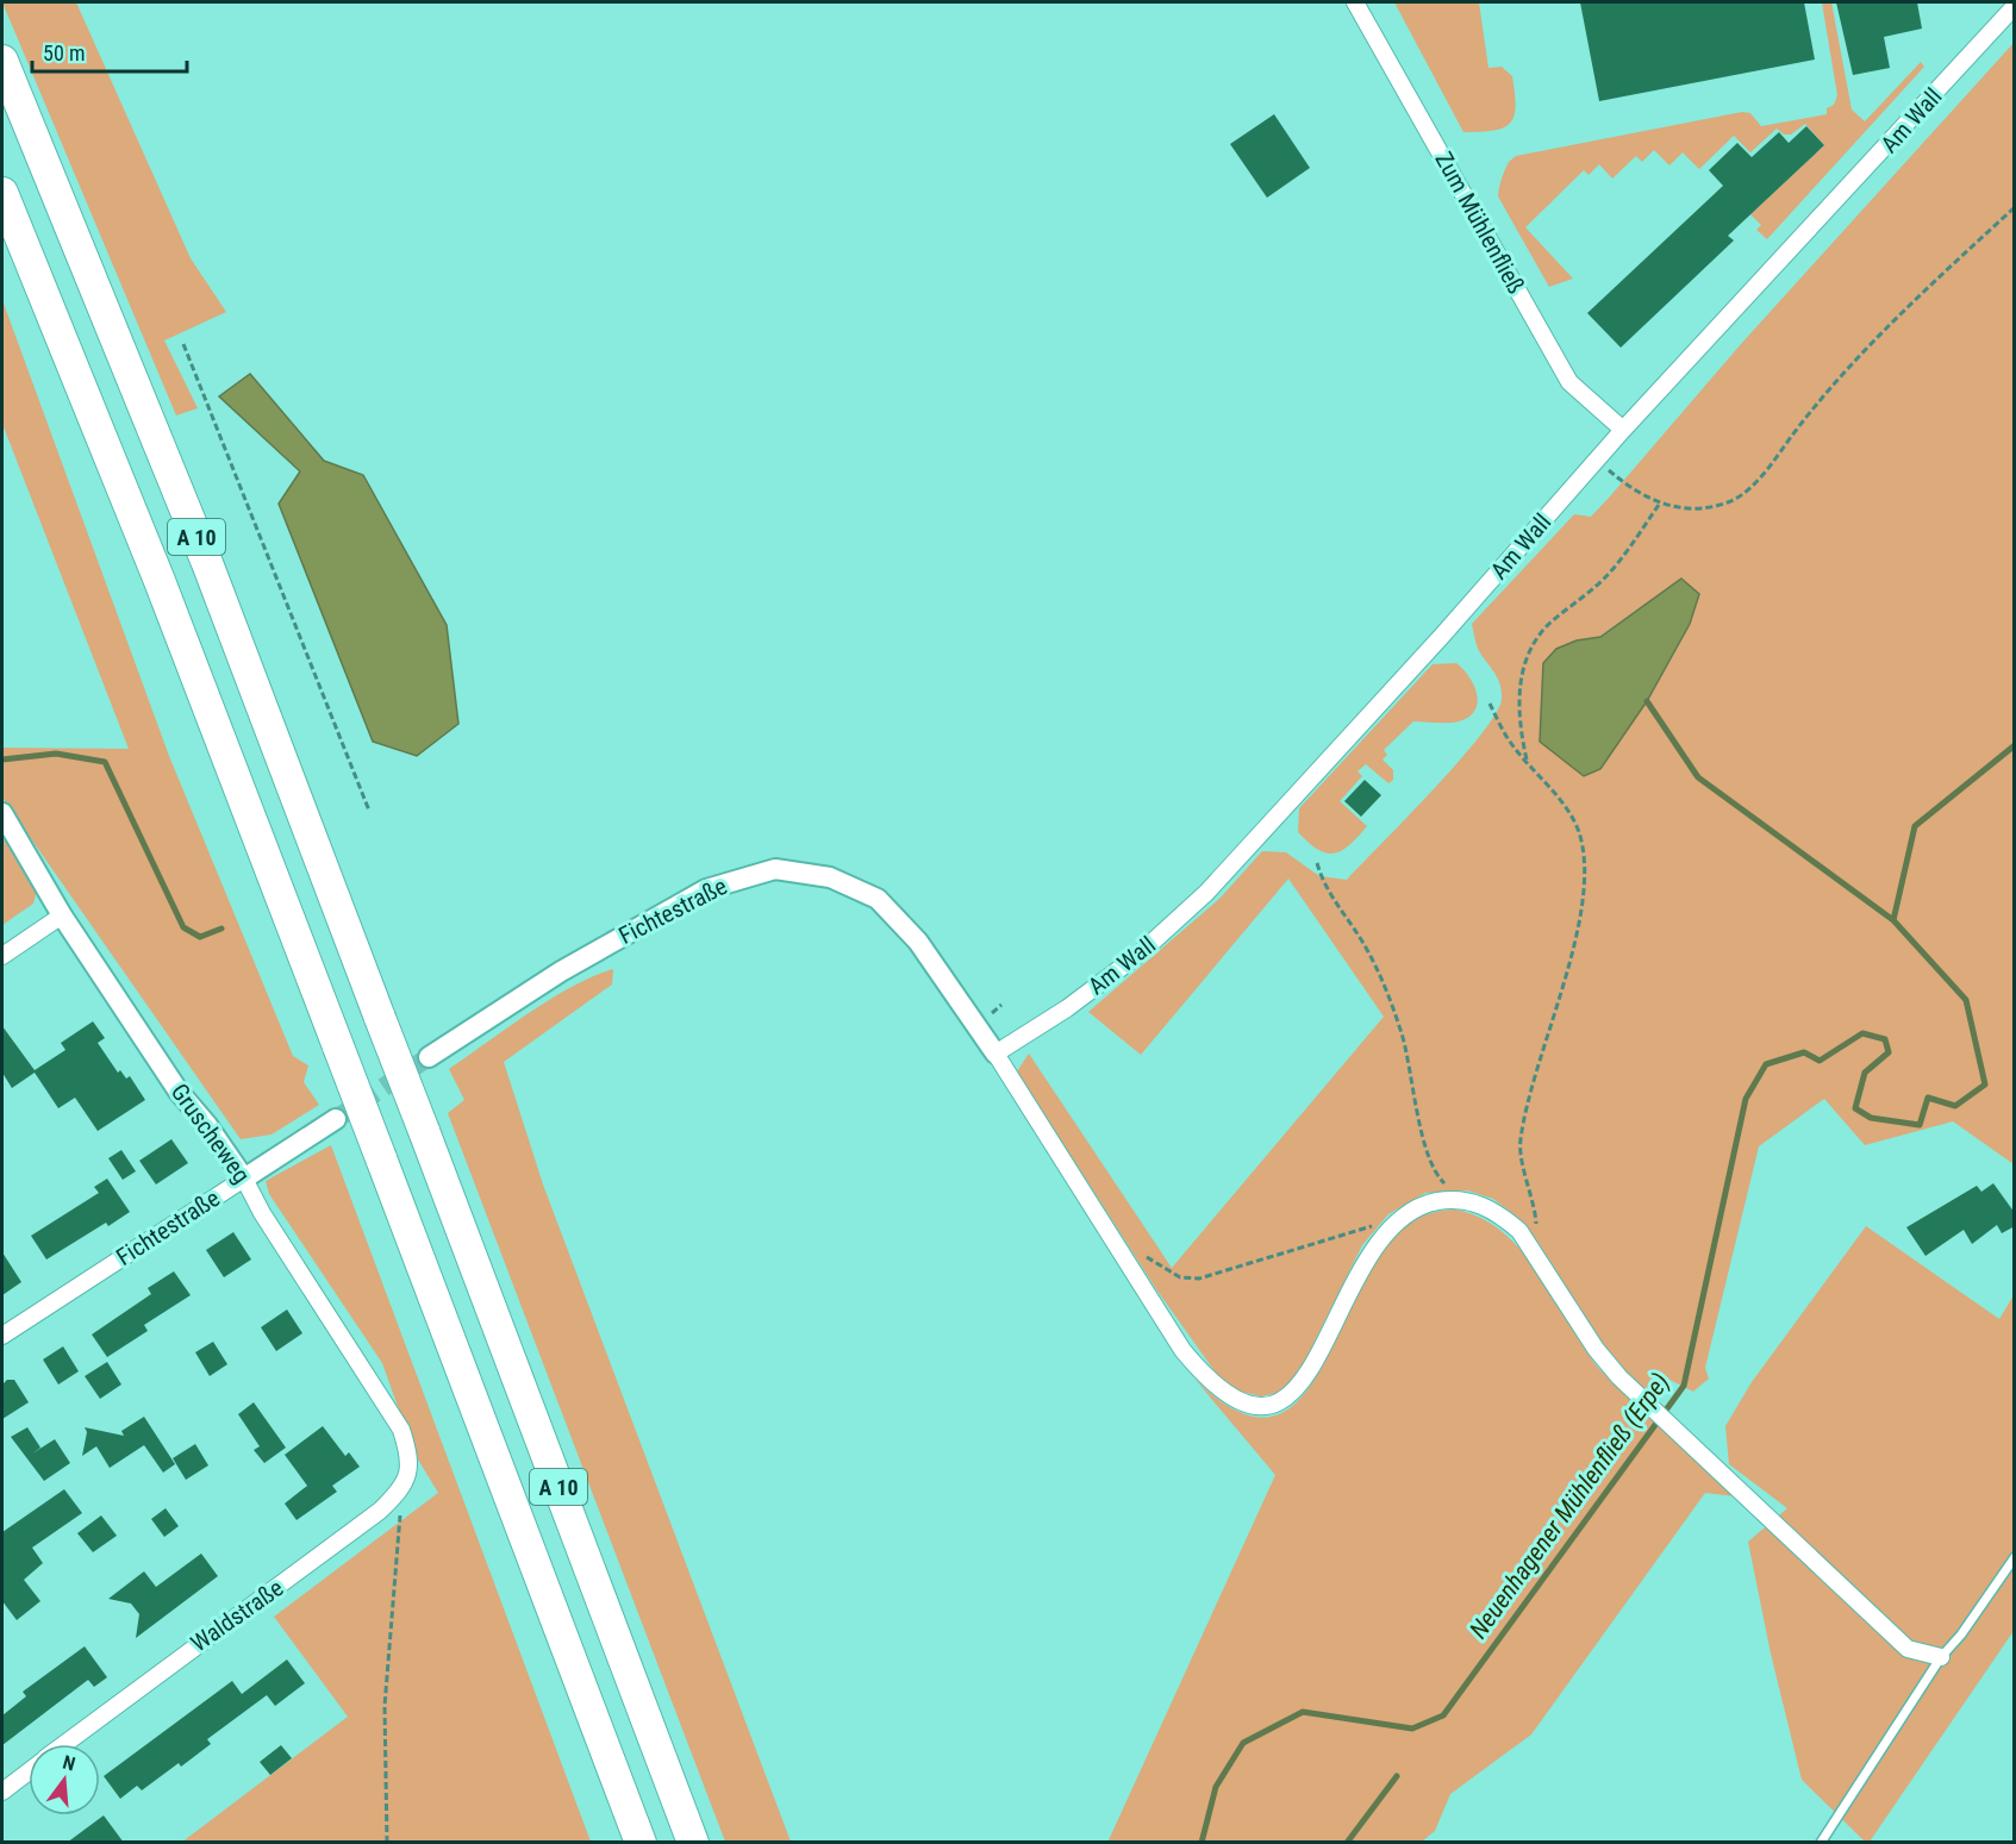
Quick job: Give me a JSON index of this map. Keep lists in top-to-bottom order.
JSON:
{
  "streets": {
    "highway": ["A 10"],
    "street": [
      "Am Wall",
      "Zum Mühlenfließ",
      "Fichtestraße",
      "Gruscheweg",
      "Waldstraße"
    ]
  },
  "crossings": [
    ["Am Wall", "Zum Mühlenfließ"],
    ["Am Wall", "Fichtestraße"],
    ["Fichtestraße", "Gruscheweg"],
    ["Gruscheweg", "Waldstraße"]
  ],
  "water": ["Neuenhagener Mühlenfließ (Erpe)"],
  "scale_bar": "50 m",
  "north": "top"
}
